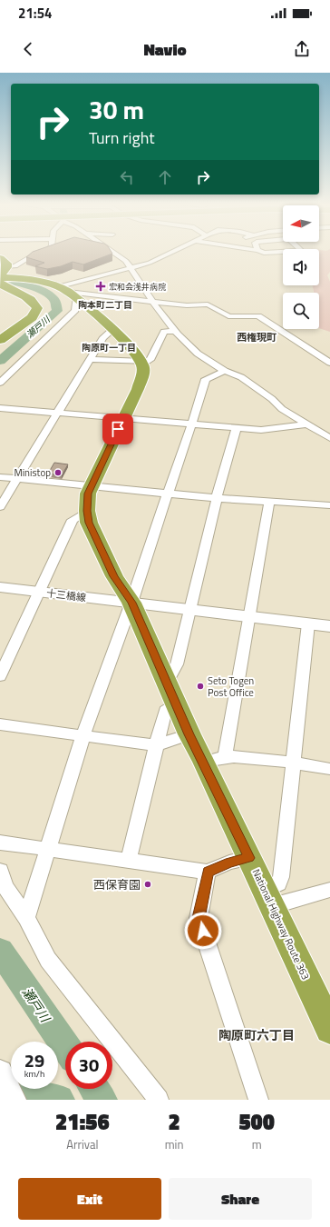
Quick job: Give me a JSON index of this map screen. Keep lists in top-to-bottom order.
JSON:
{
  "streets": {
    "highway": ["National Highway Route 363"],
    "street": ["十三橋線"]
  },
  "crossings": [
    ["十三橋線", "National Highway Route 363"]
  ],
  "districts": [
    "陶本町二丁目",
    "西権現町",
    "陶原町一丁目",
    "陶原町六丁目"
  ],
  "water": ["瀬戸川"],
  "places": {
    "health": ["宏和会浅井病院"],
    "other": ["Ministop", "Seto Togen Post Office", "西保育園"]
  },
  "north": "left",
  "page": {
    "status": "21:54",
    "header": "Navio",
    "turn": ["30 m", "Turn right"],
    "speed": "29 km/h",
    "limit": "30",
    "eta": [
      "21:56",
      "Arrival",
      "2",
      "min",
      "500",
      "m"
    ],
    "buttons": ["Exit", "Share"]
  }
}
